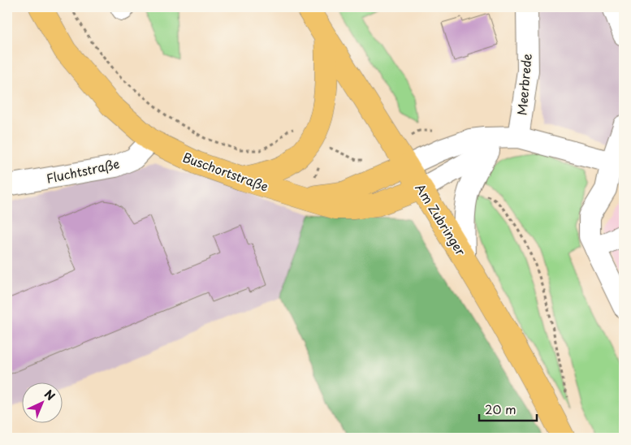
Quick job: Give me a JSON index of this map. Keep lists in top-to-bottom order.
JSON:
{
  "streets": {
    "main road": ["Buschortstraße", "Am Zubringer"],
    "street": ["Meerbrede", "Fluchtstraße"]
  },
  "crossings": [
    ["Fluchtstraße", "Buschortstraße"],
    ["Buschortstraße", "Am Zubringer"]
  ],
  "scale_bar": "20 m",
  "north": "top right"
}
